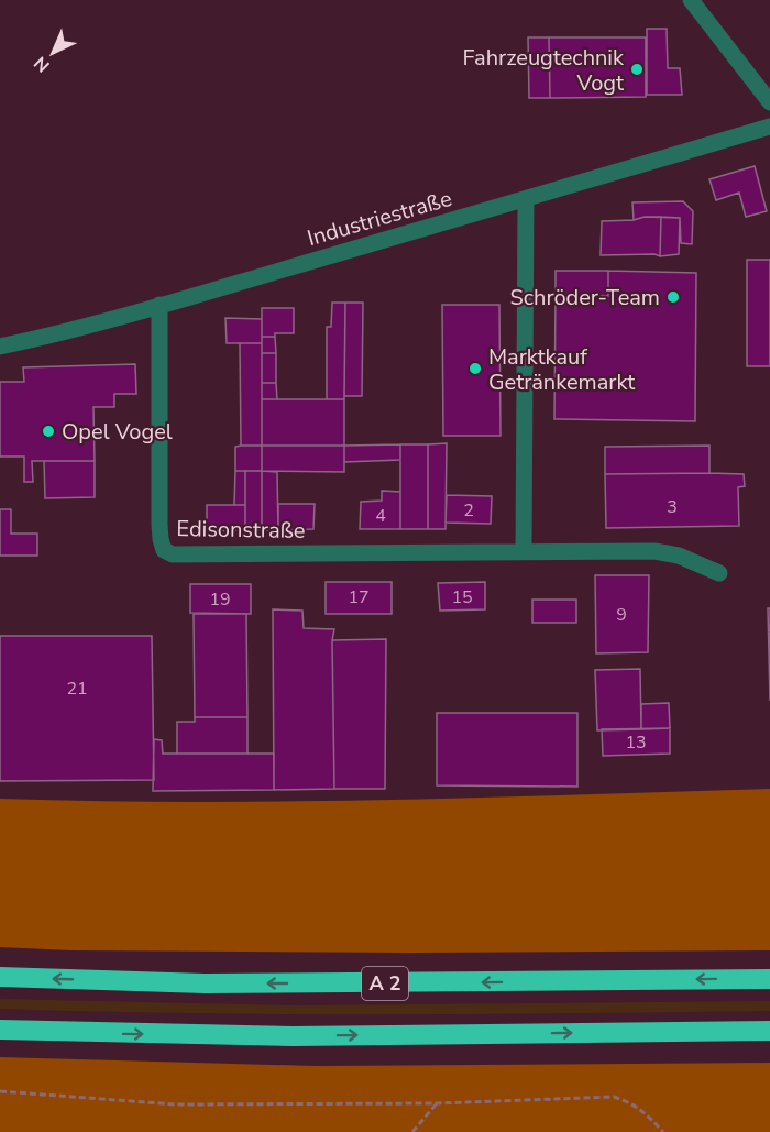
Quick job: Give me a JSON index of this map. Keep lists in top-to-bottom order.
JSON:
{
  "streets": {
    "highway": ["A 2"],
    "street": ["Industriestraße", "Edisonstraße"]
  },
  "crossings": [
    ["Industriestraße", "Edisonstraße"]
  ],
  "places": [
    "Fahrzeugtechnik Vogt",
    "Schröder-Team",
    "Marktkauf Getränkemarkt",
    "Opel Vogel"
  ],
  "house_numbers": [
    "3",
    "2",
    "4",
    "17",
    "15",
    "19",
    "9",
    "21",
    "13"
  ],
  "north": "bottom left"
}
